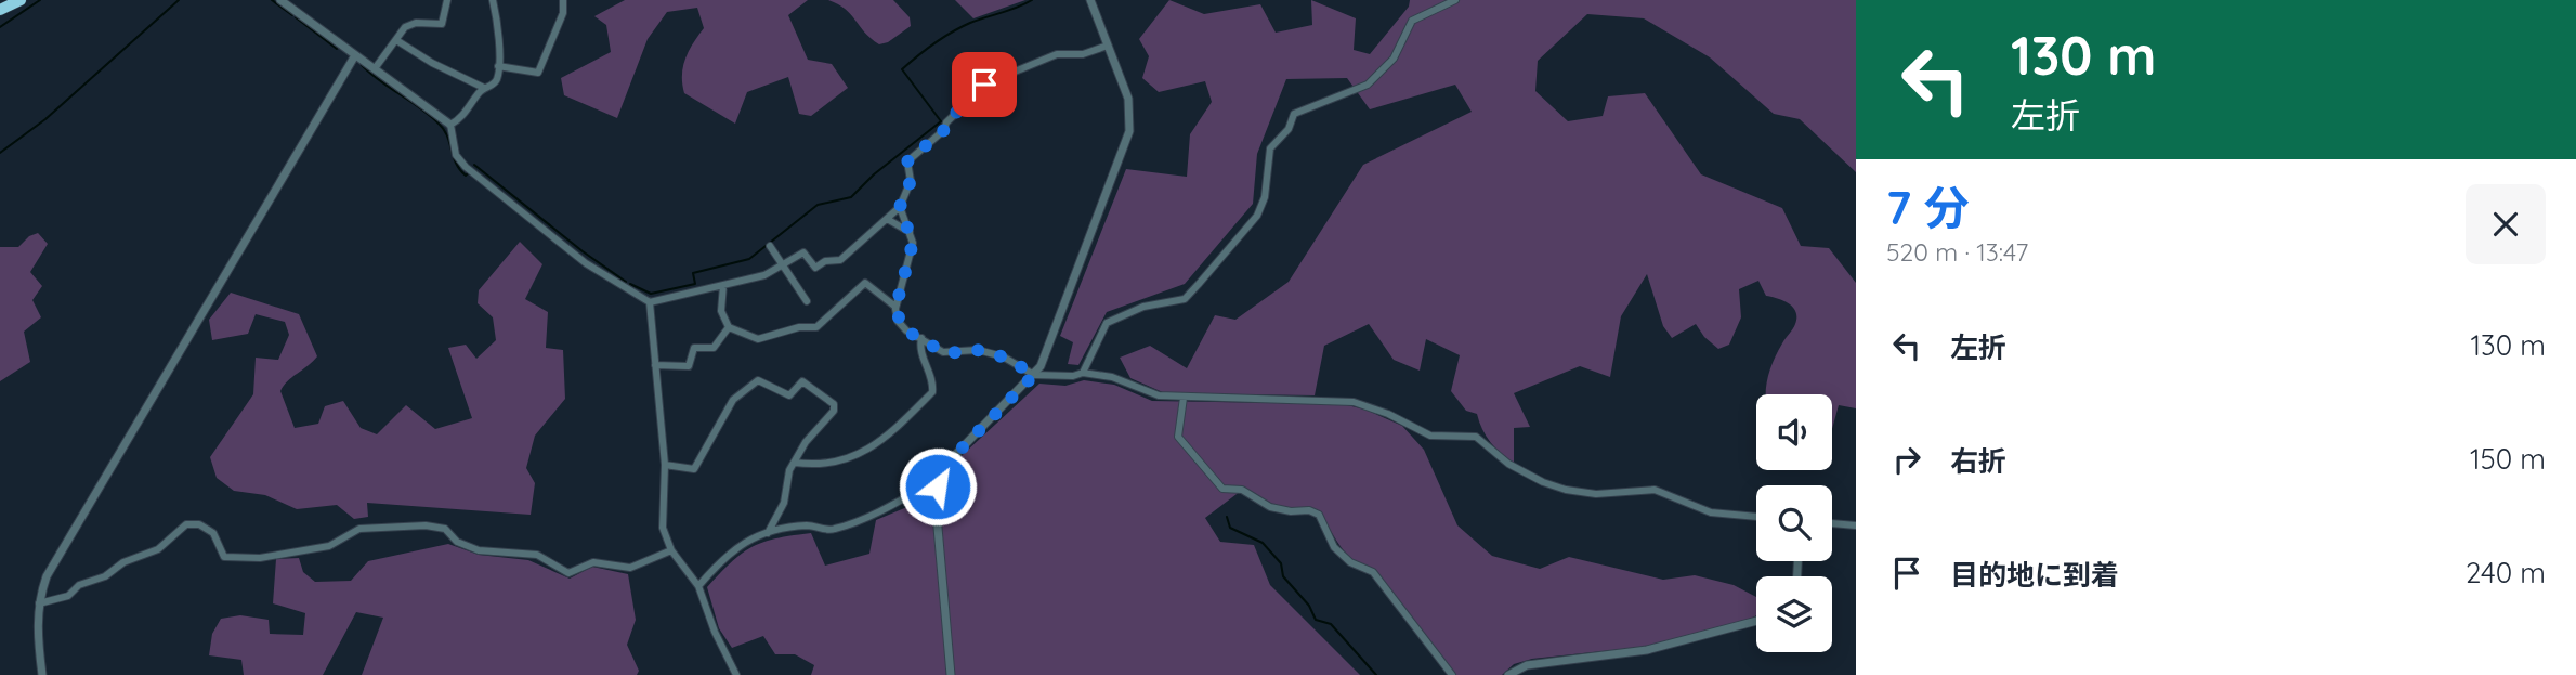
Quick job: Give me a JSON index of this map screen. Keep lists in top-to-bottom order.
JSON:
{
  "page": {
    "turn": ["130 m", "左折"],
    "heading": ["7 分", "520 m · 13:47"],
    "list": [
      {
        "name": "左折",
        "value": "130 m"
      },
      {
        "name": "右折",
        "value": "150 m"
      },
      {
        "name": "目的地に到着",
        "value": "240 m"
      }
    ]
  }
}
